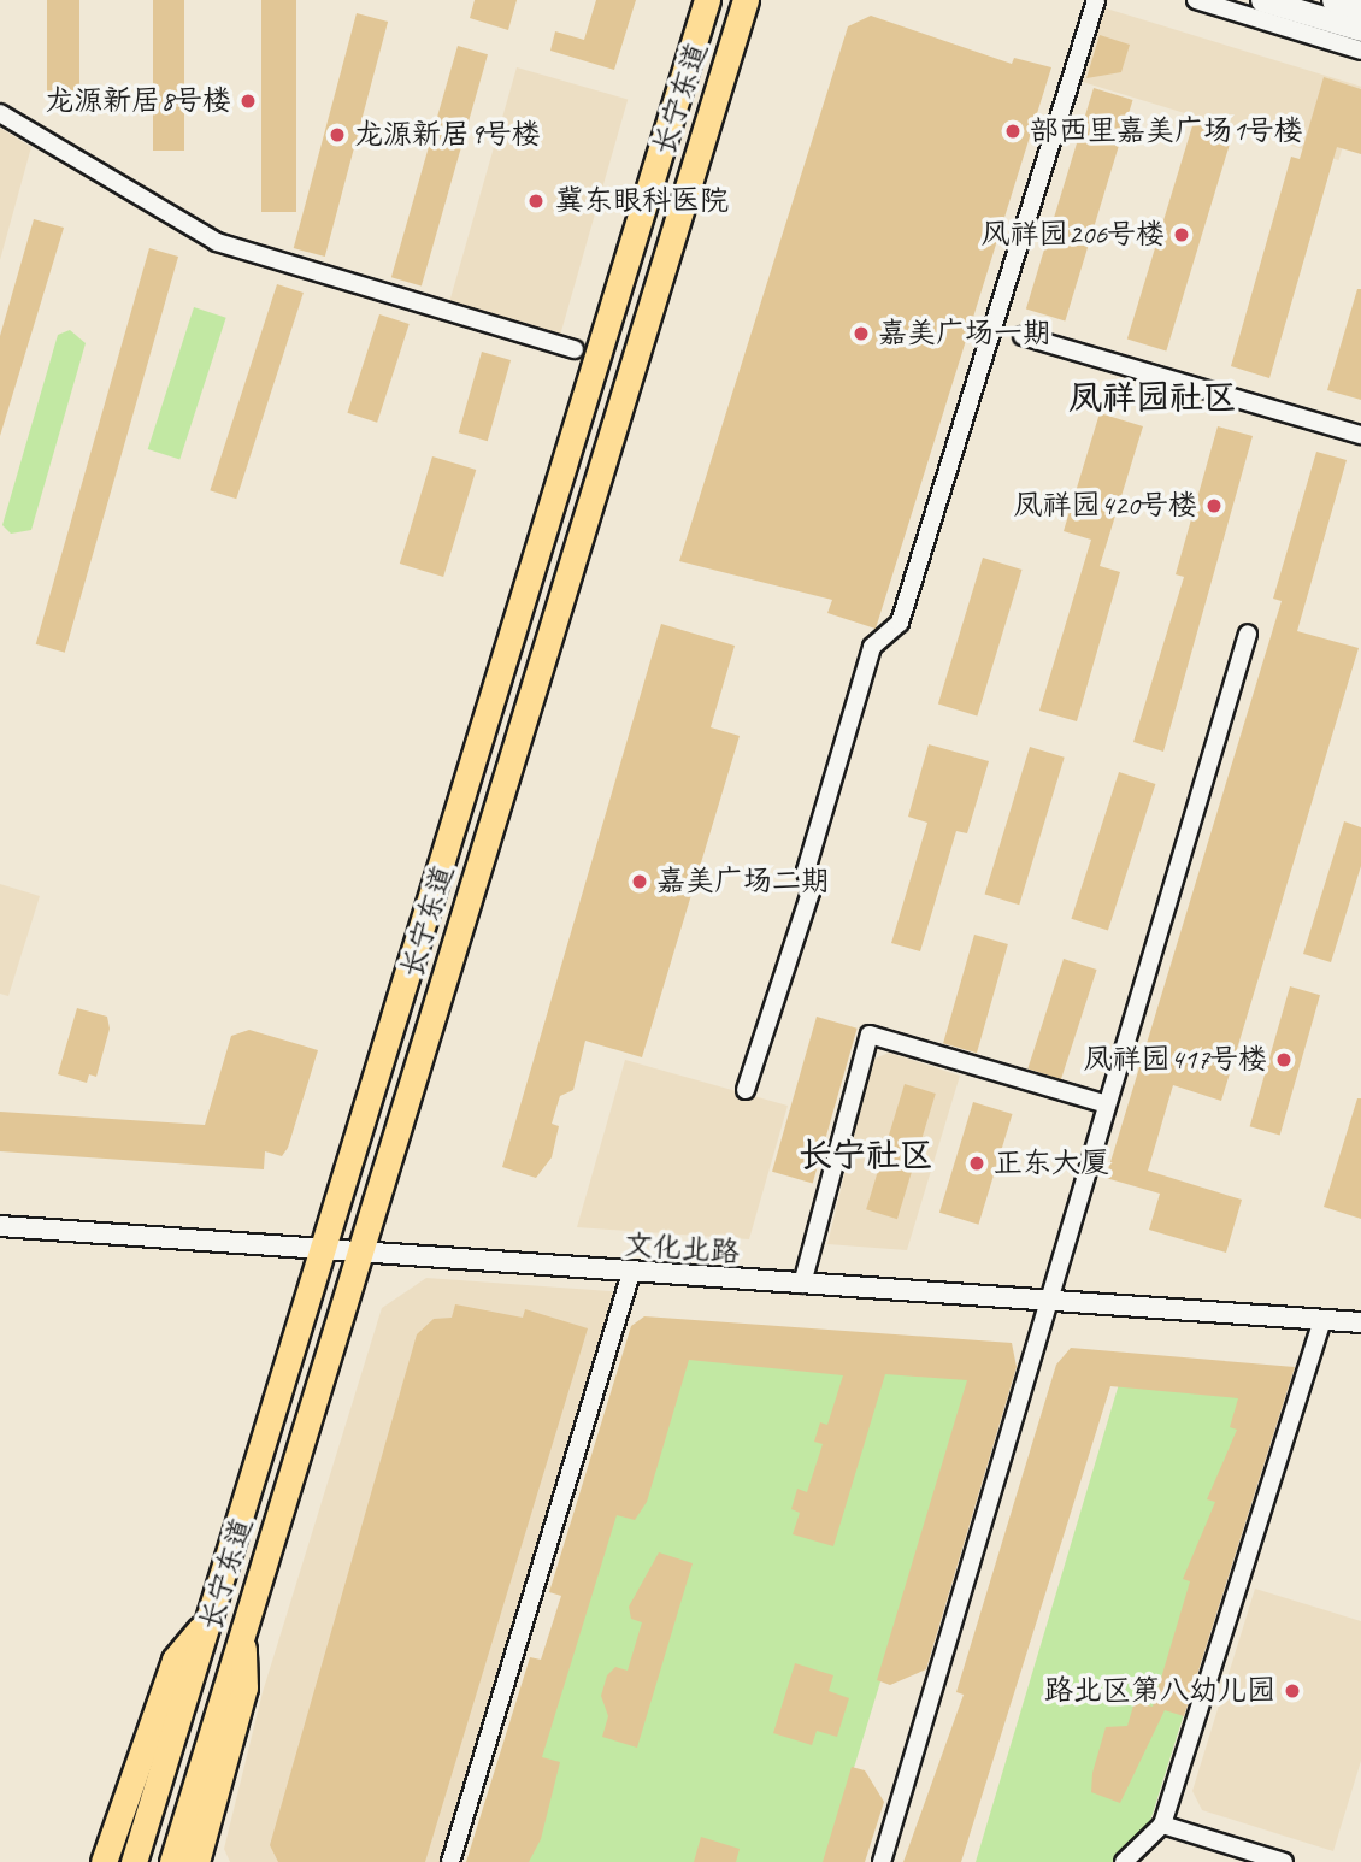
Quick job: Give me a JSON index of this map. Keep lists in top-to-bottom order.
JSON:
{
  "streets": {
    "main road": ["长宁东道"],
    "street": ["文化北路"]
  },
  "crossings": [
    ["长宁东道", "文化北路"]
  ],
  "districts": ["凤祥园社区", "长宁社区"],
  "places": [
    "龙源新居8号楼",
    "部西里嘉美广场1号楼",
    "龙源新居9号楼",
    "冀东眼科医院",
    "风祥园206号楼",
    "嘉美广场一期",
    "凤祥园420号楼",
    "嘉美广场二期",
    "凤祥园417号楼",
    "正东大厦",
    "路北区第八幼儿园"
  ]
}
